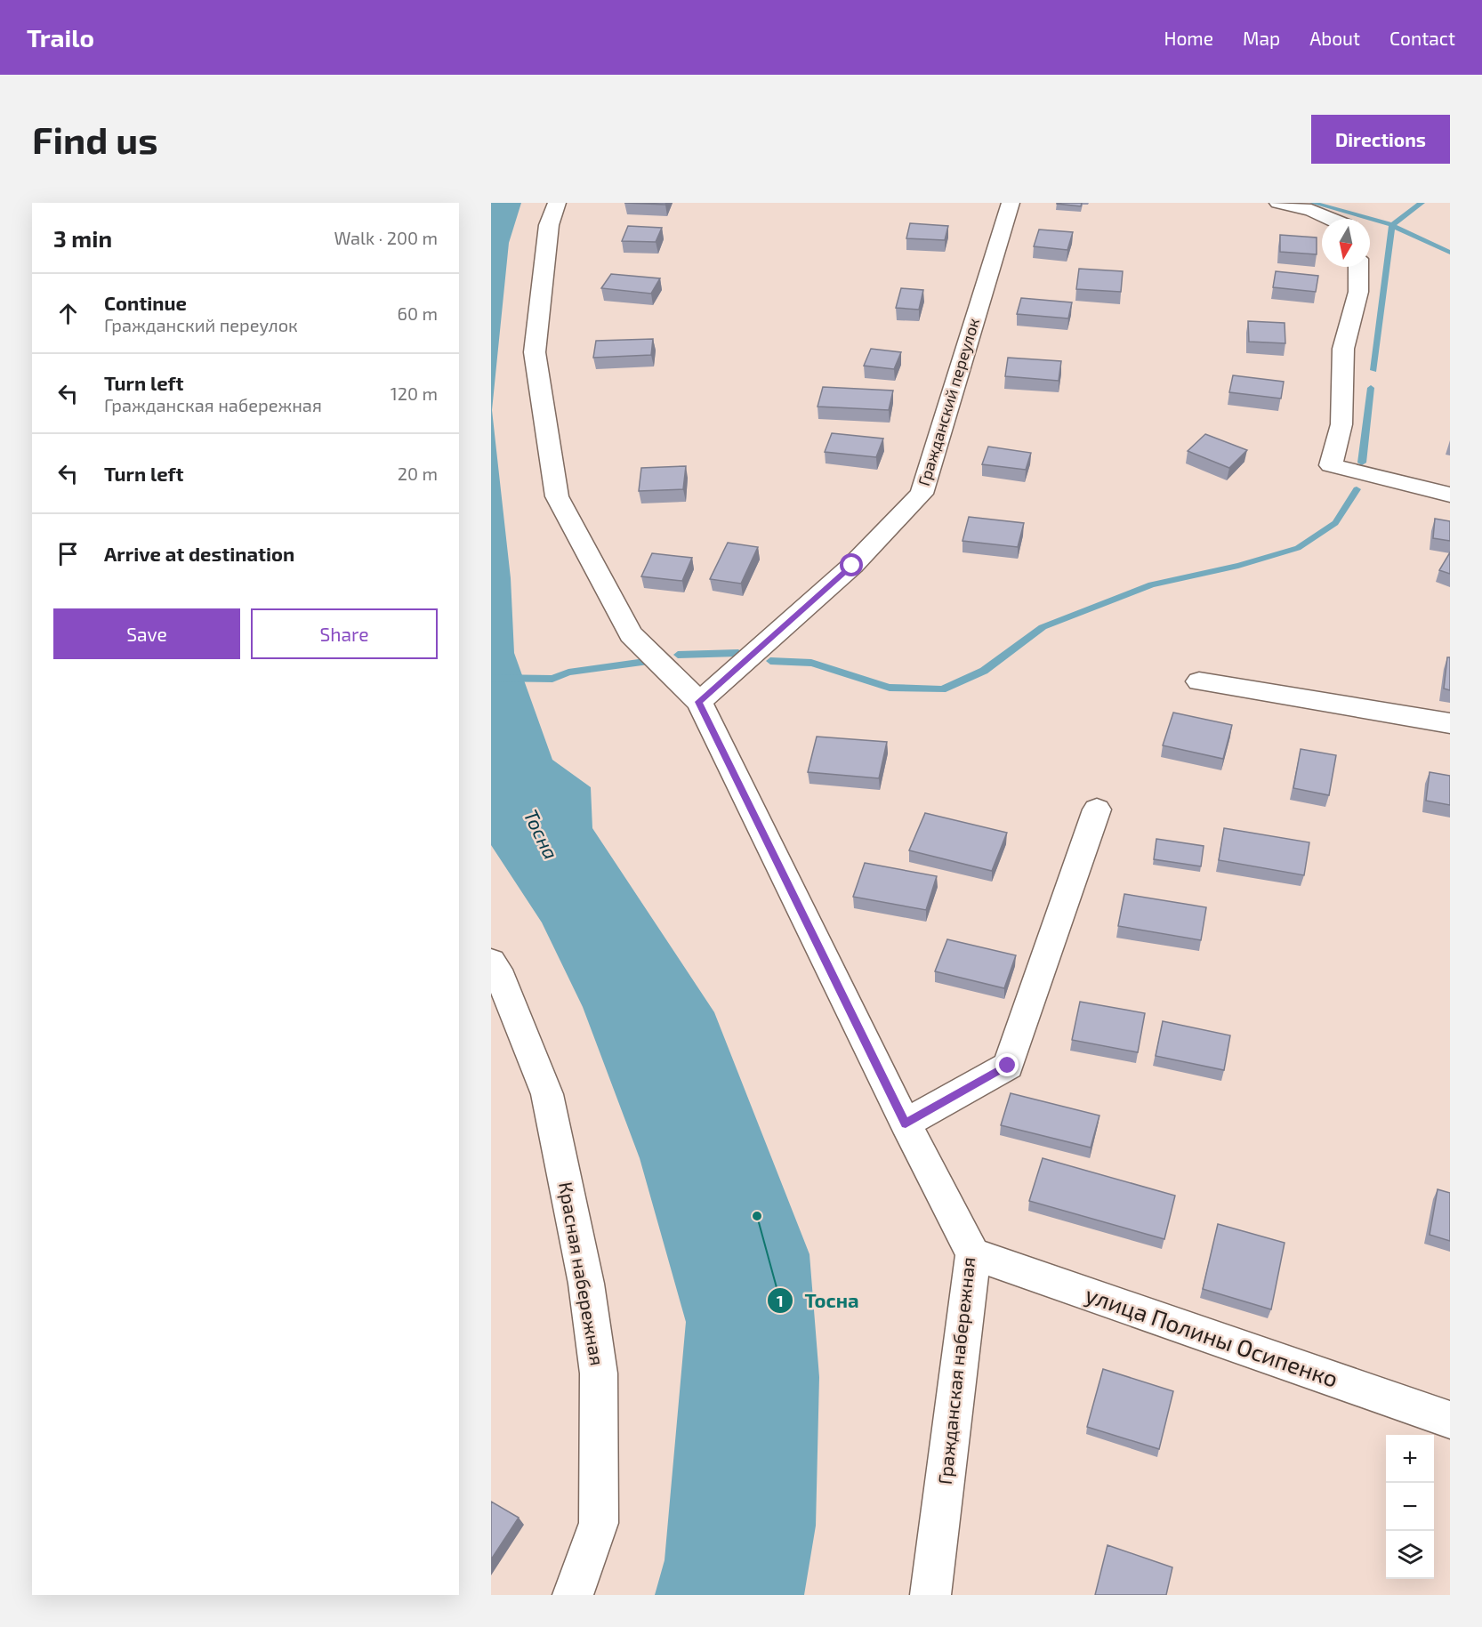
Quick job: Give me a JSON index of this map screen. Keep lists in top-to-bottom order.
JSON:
{
  "streets": {
    "street": [
      "Гражданский переулок",
      "Красная набережная",
      "улица Полины Осипенко",
      "Гражданская набережная"
    ]
  },
  "crossings": [
    ["Гражданский переулок", "Гражданская набережная"],
    ["улица Полины Осипенко", "Гражданская набережная"]
  ],
  "water": ["Тосна"],
  "places": ["Тосна"],
  "north": "bottom",
  "page": {
    "header": "Trailo",
    "nav": [
      "Home",
      "Map",
      "About",
      "Contact"
    ],
    "buttons": [
      "Directions",
      ["Save", "Share"]
    ],
    "title": "Find us",
    "heading": ["3 min", "Walk · 200 m"],
    "list": [
      ["Continue", "Гражданский переулок", "60 m"],
      ["Turn left", "Гражданская набережная", "120 m"],
      ["Turn left", "20 m"],
      "Arrive at destination"
    ],
    "map_buttons": ["+", "−"]
  }
}
